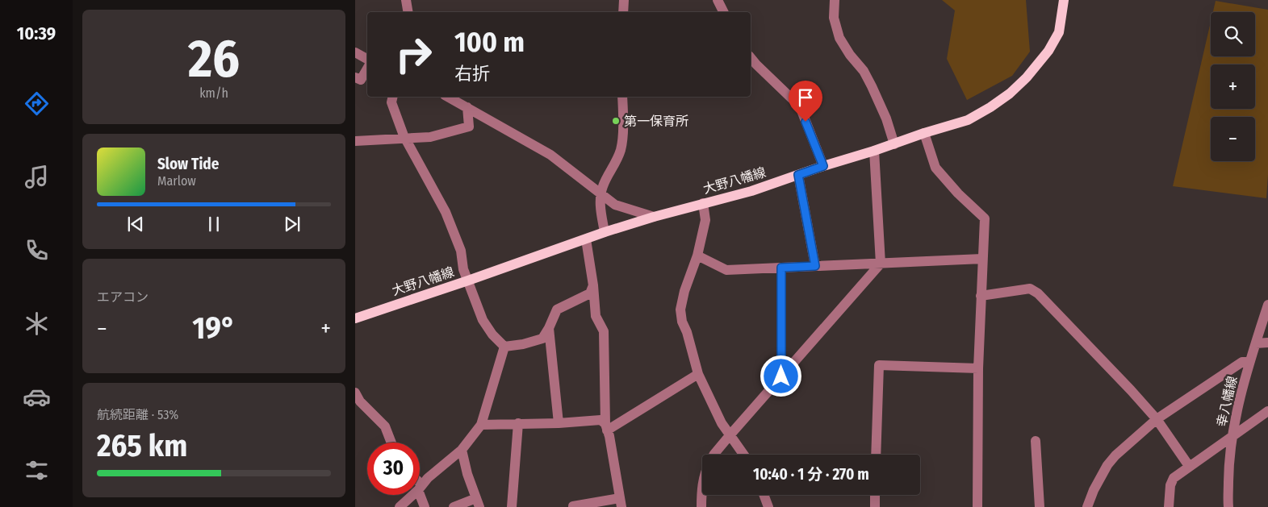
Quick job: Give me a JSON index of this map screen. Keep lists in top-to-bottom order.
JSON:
{
  "streets": {
    "main road": ["大野八幡線"],
    "street": ["幸八幡線"]
  },
  "places": ["第一保育所"],
  "page": {
    "tabs": "10:39",
    "tile": [
      ["26", "km/h"],
      "エアコン",
      ["航続距離 · 53%", "265 km"]
    ],
    "map_buttons": ["+", "−"],
    "turn": ["100 m", "右折"],
    "song": ["Slow Tide", "Marlow"],
    "heat": ["−", "19°", "+"],
    "limit": "30",
    "trip": "10:40 · 1 分 · 270 m"
  }
}
